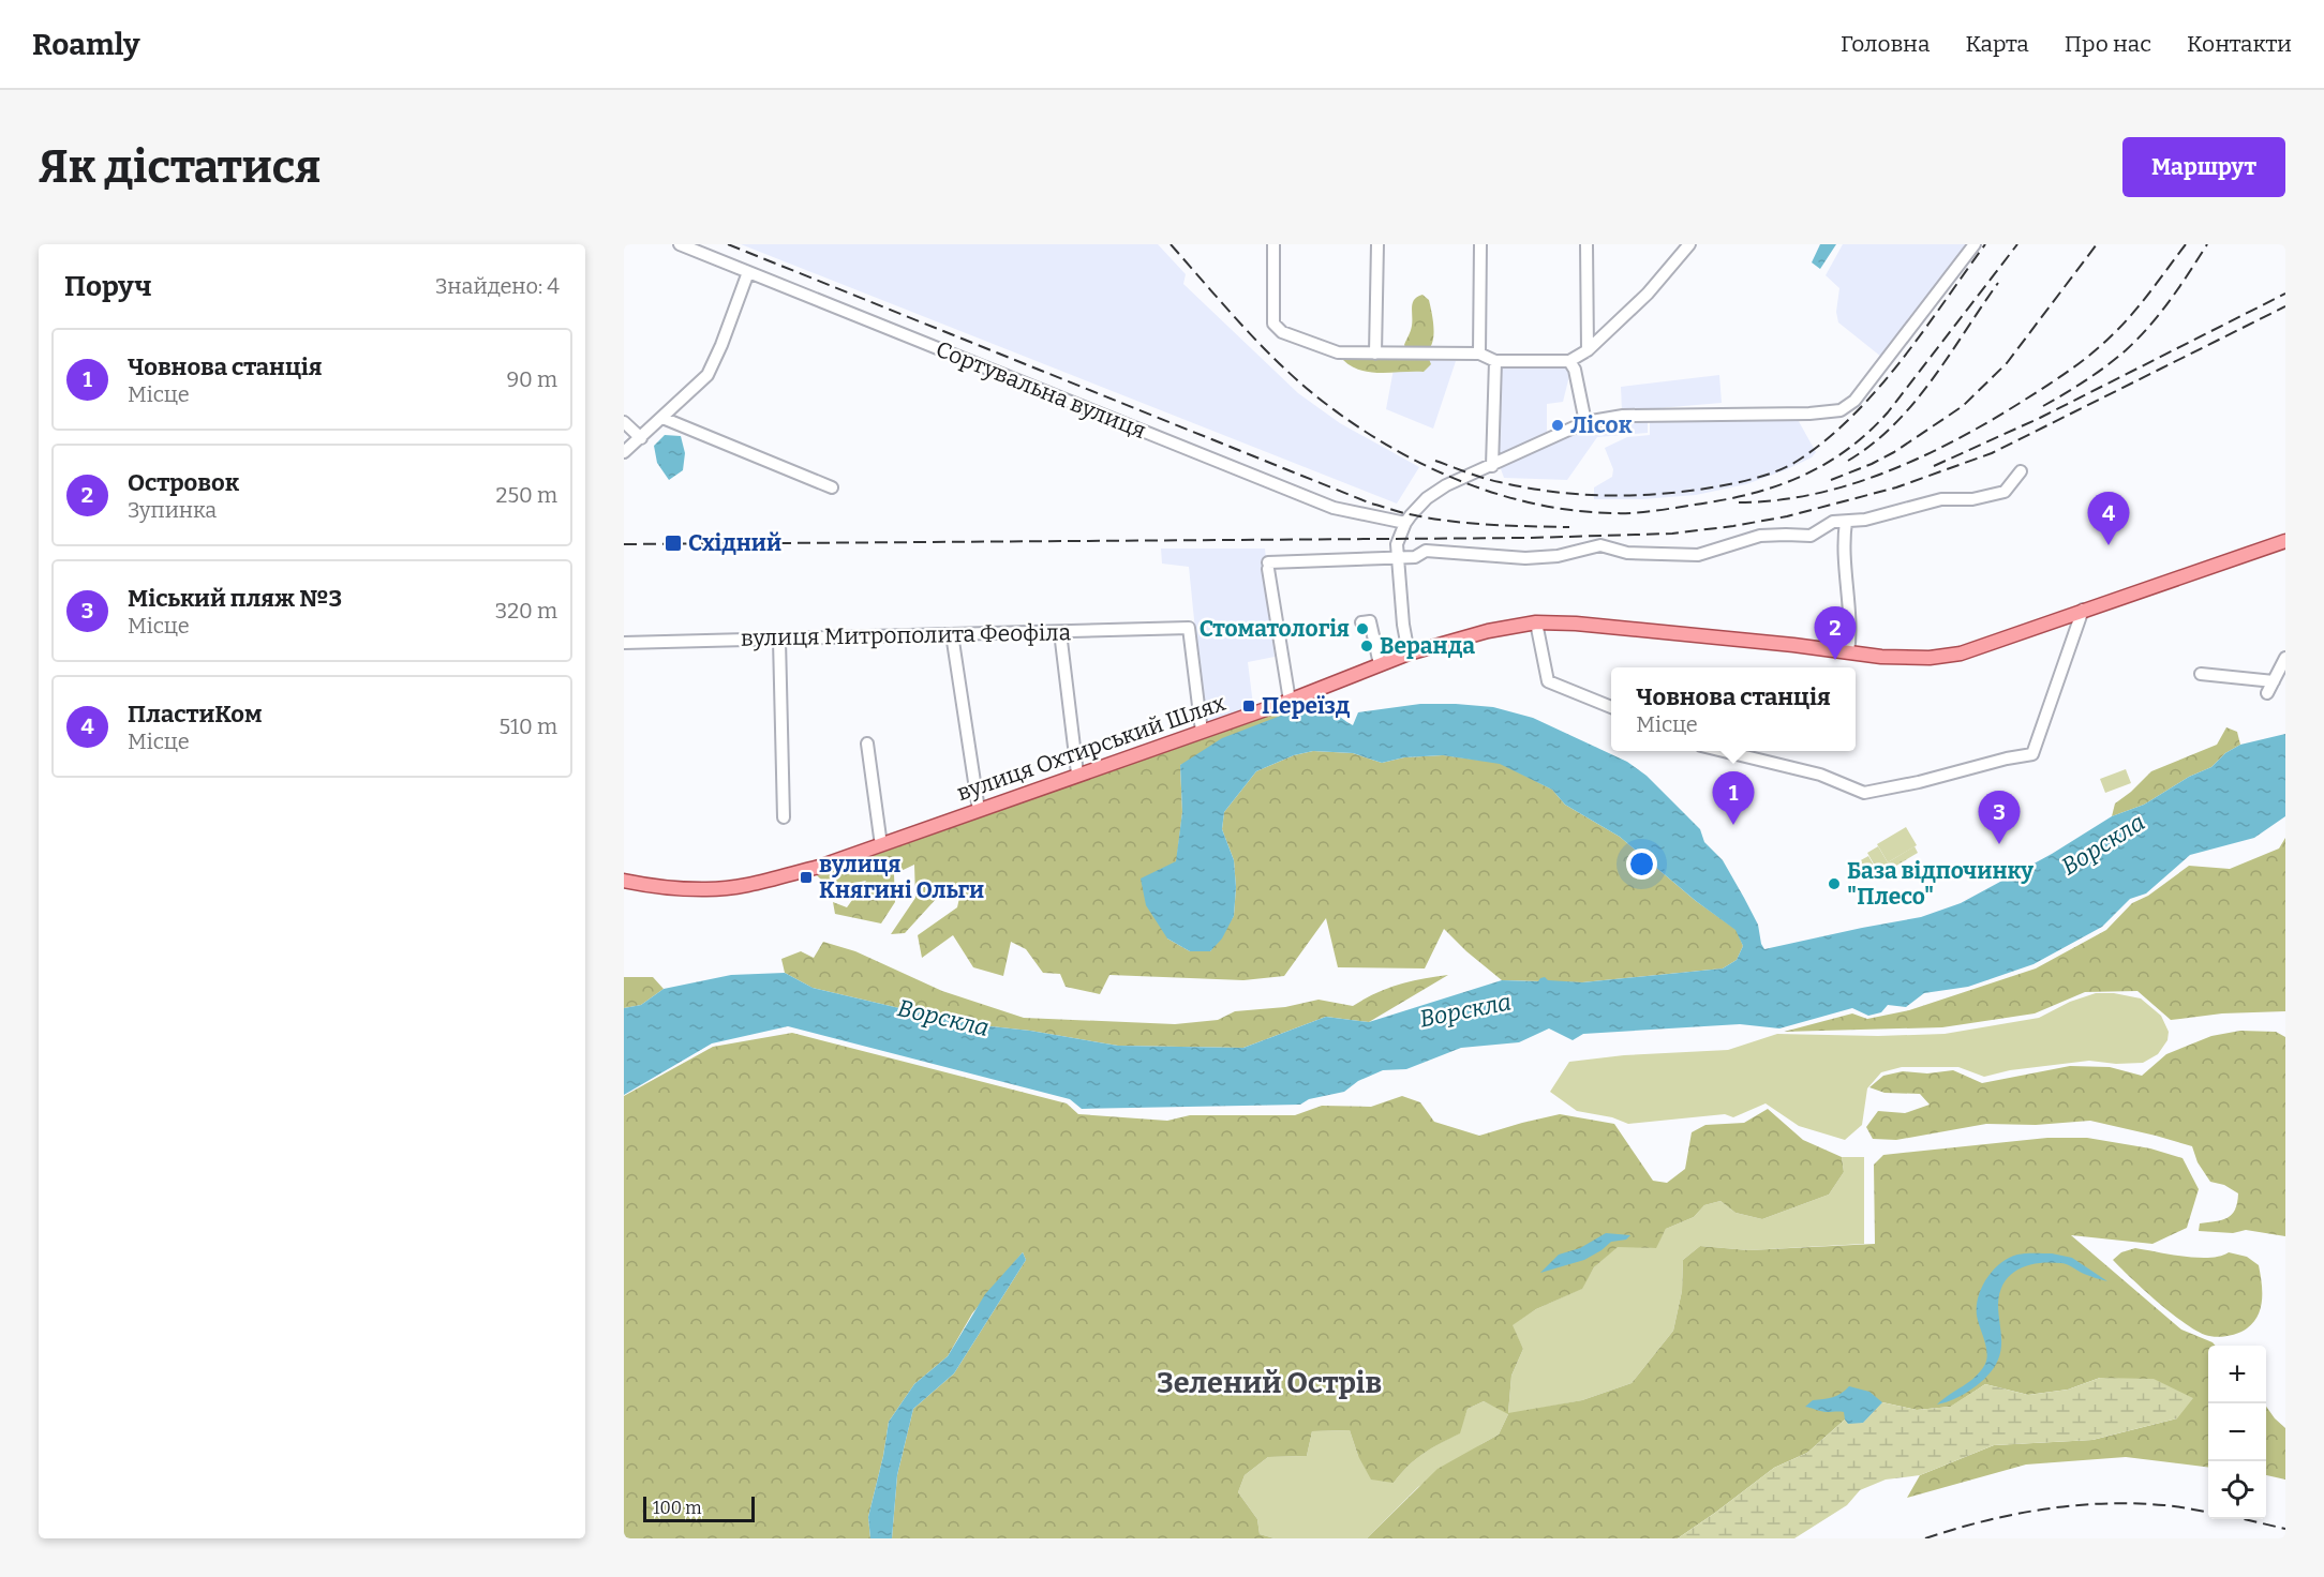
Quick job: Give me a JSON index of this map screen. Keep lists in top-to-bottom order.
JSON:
{
  "streets": {
    "main road": ["вулиця Охтирський Шлях"],
    "street": ["Сортувальна вулиця", "вулиця Митрополита Феофіла"]
  },
  "crossings": [
    ["вулиця Митрополита Феофіла", "вулиця Охтирський Шлях"]
  ],
  "districts": ["Зелений Острів"],
  "water": ["Ворскла"],
  "places": {
    "other": [
      "Лісок",
      "Стоматологія",
      "Веранда",
      "База відпочинку \"Плесо\""
    ],
    "transit": ["Східний", "Переїзд", "вулиця Княгині Ольги"]
  },
  "scale_bar": "100 m",
  "page": {
    "header": "Roamly",
    "nav": [
      "Головна",
      "Карта",
      "Про нас",
      "Контакти"
    ],
    "buttons": "Маршрут",
    "title": "Як дістатися",
    "heading": ["Поруч", "Знайдено: 4"],
    "list": [
      {
        "mark": "1",
        "name": "Човнова станція",
        "note": "Місце",
        "value": "90 m"
      },
      {
        "mark": "2",
        "name": "Островок",
        "note": "Зупинка",
        "value": "250 m"
      },
      {
        "mark": "3",
        "name": "Міський пляж №3",
        "note": "Місце",
        "value": "320 m"
      },
      {
        "mark": "4",
        "name": "ПластиКом",
        "note": "Місце",
        "value": "510 m"
      }
    ],
    "pins": [
      "4",
      "2",
      "1",
      "3"
    ],
    "popup": ["Човнова станція", "Місце"],
    "map_buttons": ["+", "−"],
    "scale": "100 m"
  }
}
